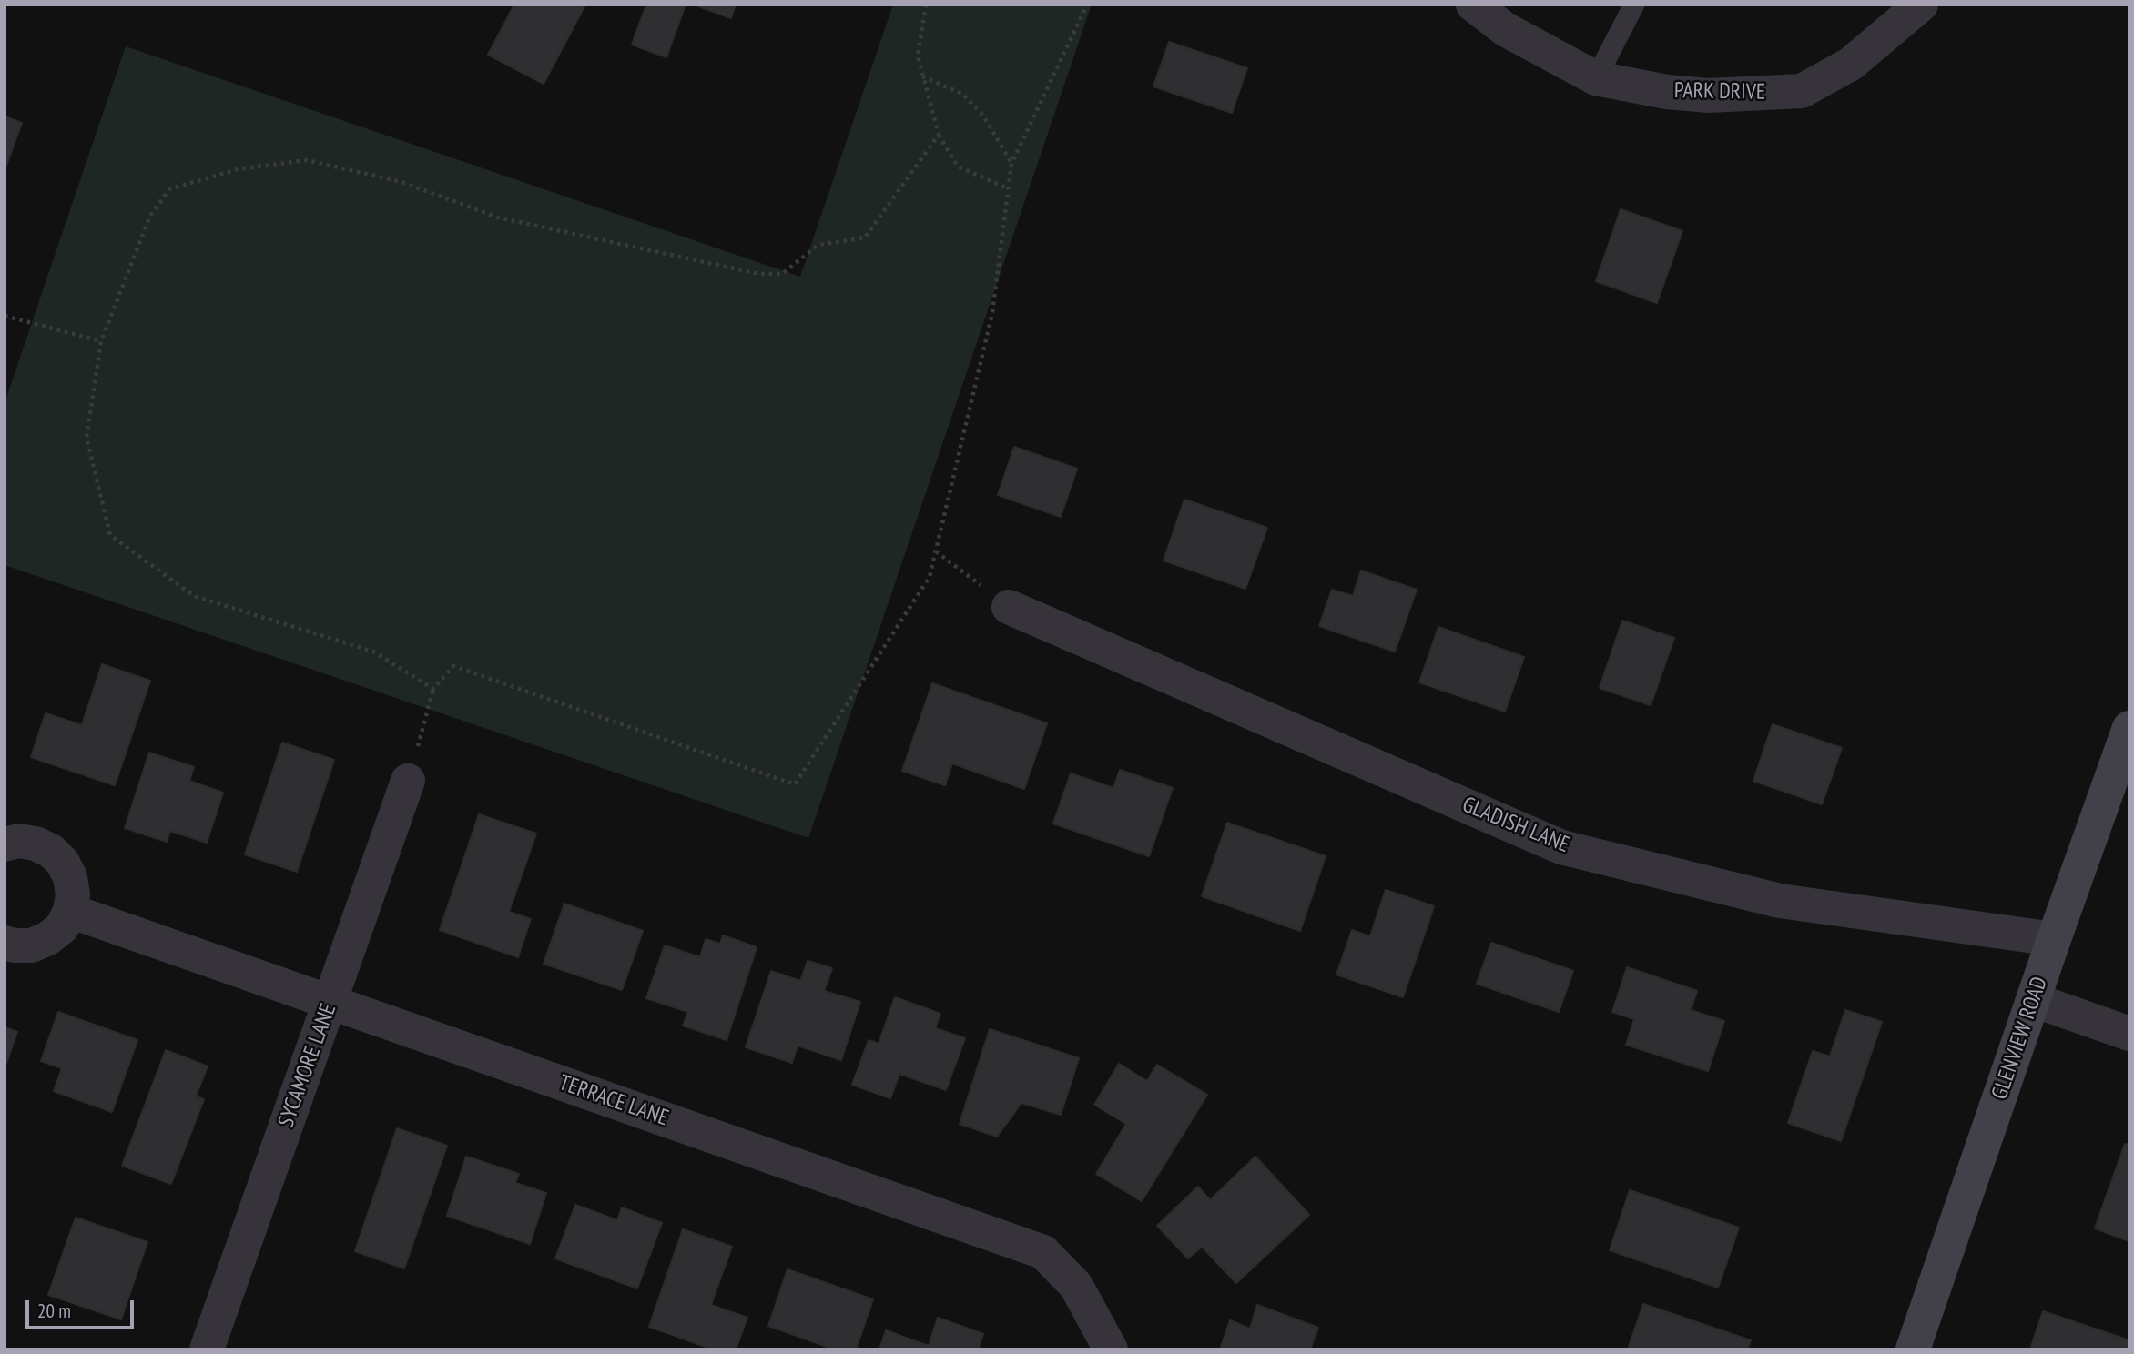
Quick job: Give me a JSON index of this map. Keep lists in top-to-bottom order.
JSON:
{
  "streets": {
    "main road": ["GLENVIEW ROAD"],
    "street": [
      "PARK DRIVE",
      "GLADISH LANE",
      "SYCAMORE LANE",
      "TERRACE LANE"
    ]
  },
  "crossings": [
    ["GLADISH LANE", "GLENVIEW ROAD"],
    ["SYCAMORE LANE", "TERRACE LANE"]
  ],
  "scale_bar": "20 m"
}
